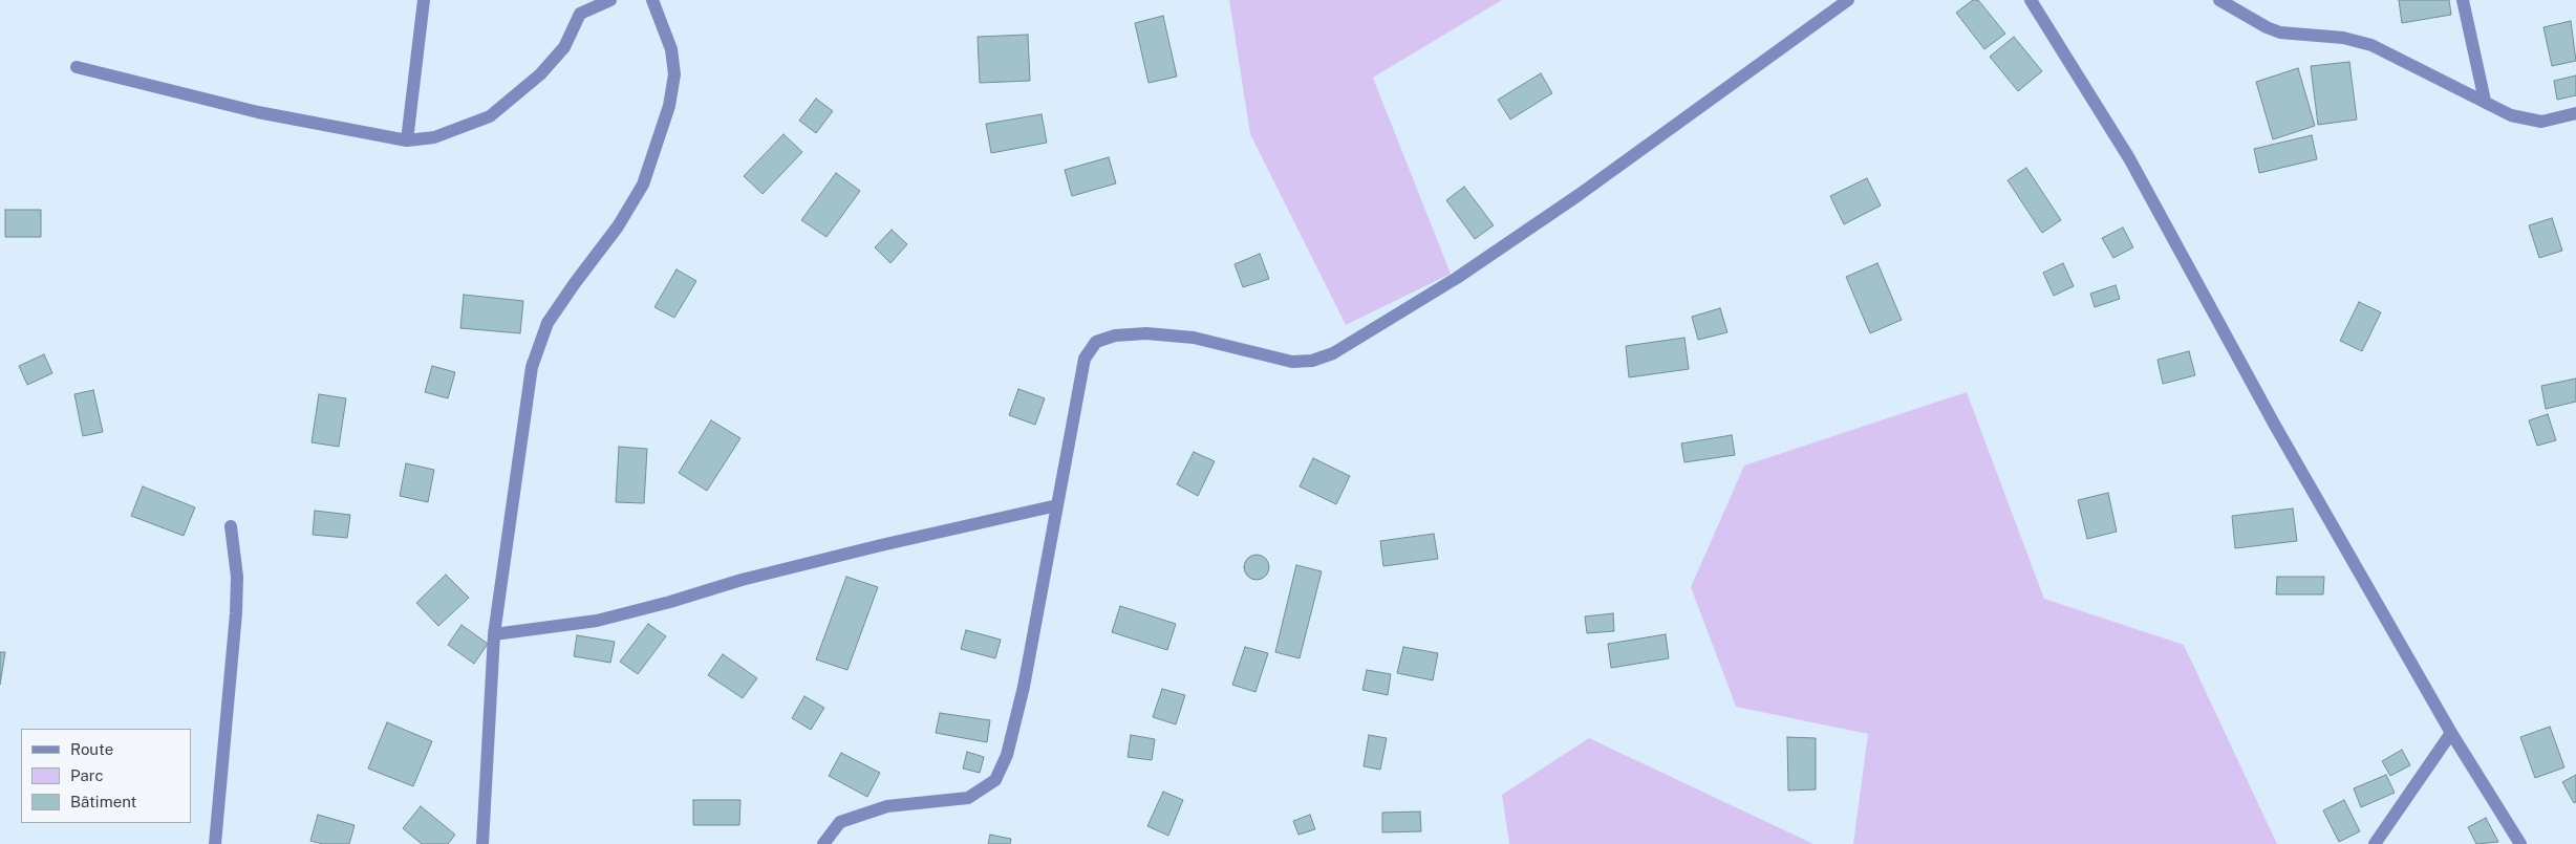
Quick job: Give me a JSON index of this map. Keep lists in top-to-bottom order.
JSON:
{
  "legend": ["Route", "Parc", "Bâtiment"]
}
